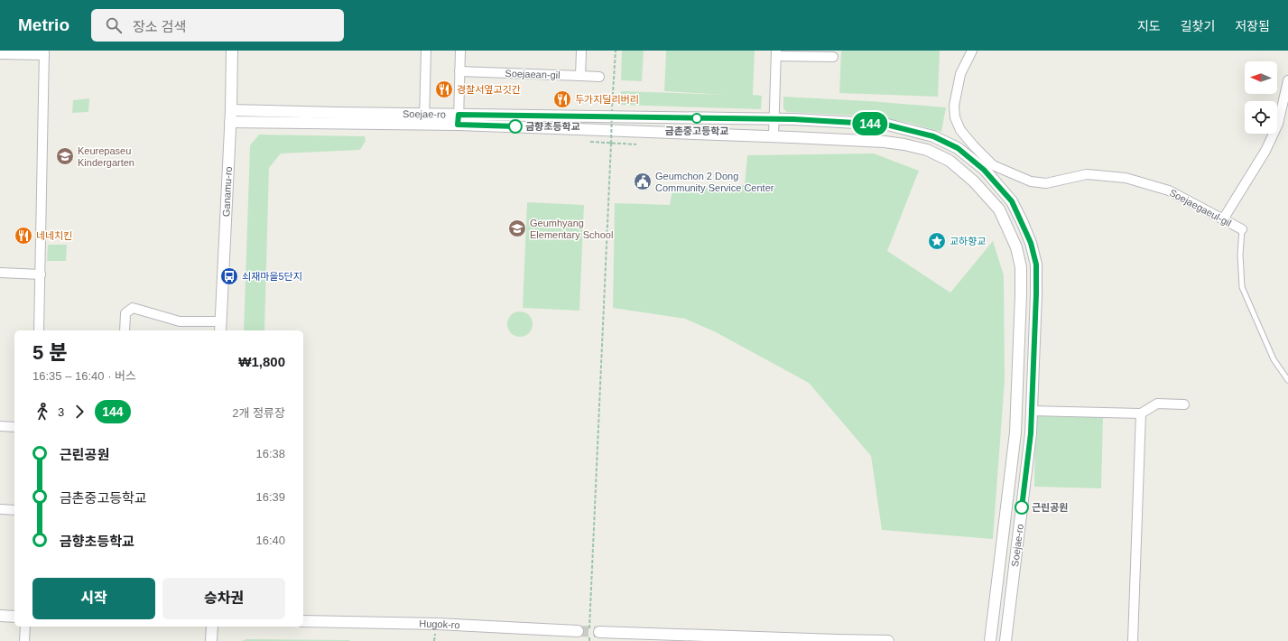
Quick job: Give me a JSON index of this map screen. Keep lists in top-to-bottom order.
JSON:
{
  "streets": {
    "street": [
      "Soejaean-gil",
      "Soejae-ro",
      "Ganamu-ro",
      "Soejaegaeul-gil",
      "Hugok-ro"
    ]
  },
  "crossings": [
    ["Soejae-ro", "Ganamu-ro"]
  ],
  "places": {
    "restaurant": ["경찰서옆고깃간", "두가지딜리버리", "네네치킨"],
    "other": ["금촌중고등학교", "금향초등학교", "근린공원"],
    "school or university": ["Keurepaseu Kindergarten", "Geumhyang Elementary School"],
    "public building": ["Geumchon 2 Dong Community Service Center"],
    "place": ["교하향교"],
    "bus stop": ["쇠재마을5단지"]
  },
  "lines": ["bus line 144"],
  "north": "left",
  "page": {
    "header": "Metrio",
    "search": "장소 검색",
    "nav": ["지도", "길찾기", "저장됨"],
    "on_map": "144",
    "heading": ["5 분", "16:35 – 16:40 · 버스", "₩1,800"],
    "legs": ["3", "144", "2개 정류장"],
    "list": [
      {
        "name": "근린공원",
        "value": "16:38"
      },
      {
        "name": "금촌중고등학교",
        "value": "16:39"
      },
      {
        "name": "금향초등학교",
        "value": "16:40"
      }
    ],
    "buttons": ["시작", "승차권"]
  }
}
